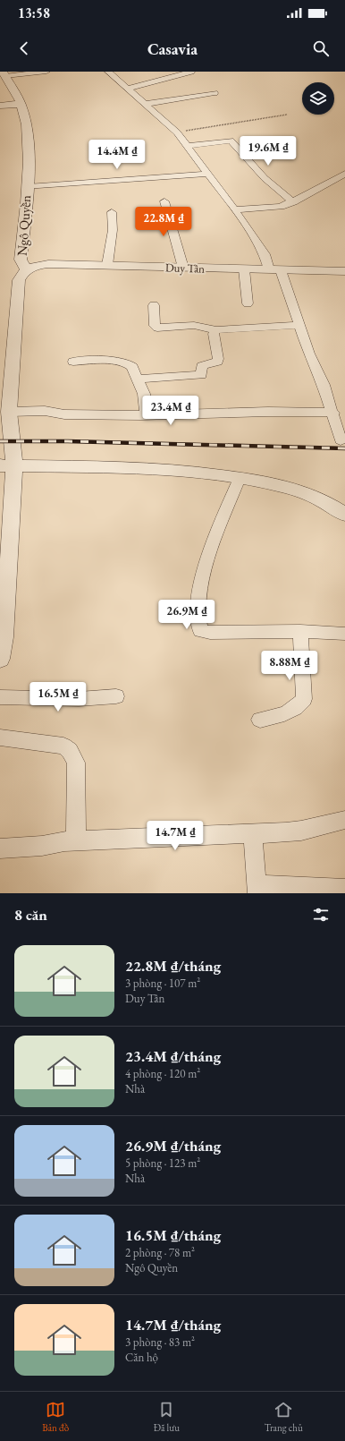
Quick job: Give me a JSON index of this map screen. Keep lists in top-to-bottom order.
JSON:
{
  "streets": {
    "street": ["Ngô Quyền", "Duy Tân"]
  },
  "crossings": [
    ["Ngô Quyền", "Duy Tân"]
  ],
  "page": {
    "status": "13:58",
    "header": "Casavia",
    "price": [
      "19.6M ₫",
      "14.4M ₫",
      "22.8M ₫",
      "23.4M ₫",
      "26.9M ₫",
      "8.88M ₫",
      "16.5M ₫",
      "14.7M ₫"
    ],
    "heading": "8 căn",
    "list": [
      {
        "name": "22.8M ₫/tháng",
        "note": "3 phòng · 107 m² · Duy Tân"
      },
      {
        "name": "23.4M ₫/tháng",
        "note": "4 phòng · 120 m² · Nhà"
      },
      {
        "name": "26.9M ₫/tháng",
        "note": "5 phòng · 123 m² · Nhà"
      },
      {
        "name": "16.5M ₫/tháng",
        "note": "2 phòng · 78 m² · Ngô Quyền"
      },
      {
        "name": "14.7M ₫/tháng",
        "note": "3 phòng · 83 m² · Căn hộ"
      }
    ],
    "tabs": ["Bản đồ", "Đã lưu", "Trang chủ"]
  }
}
